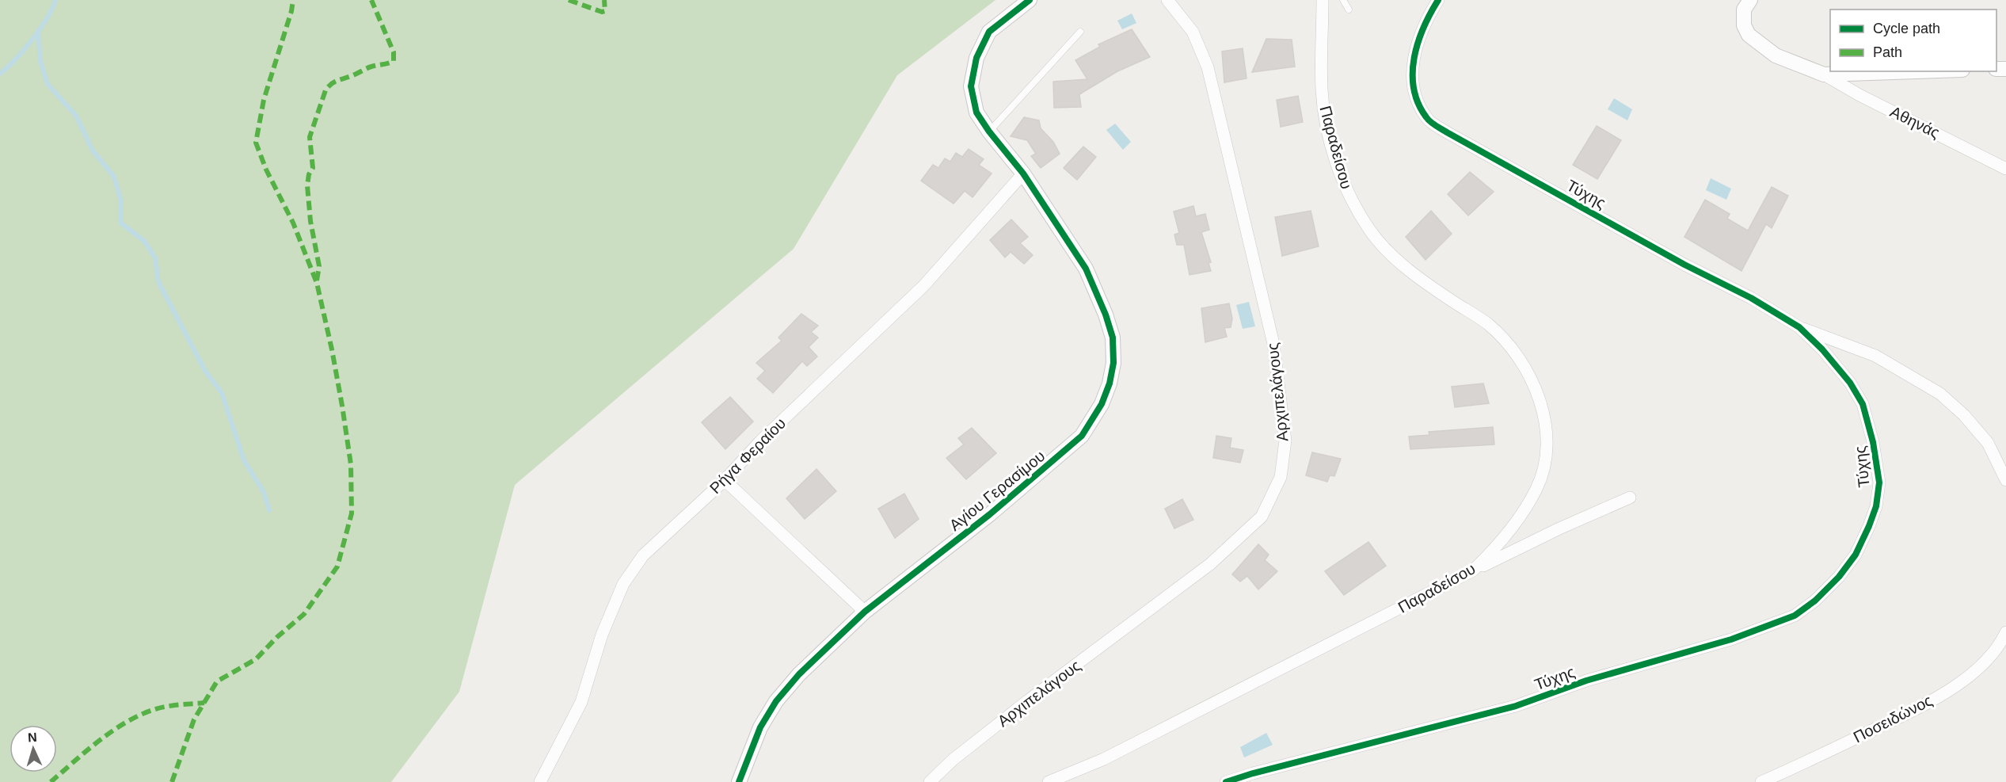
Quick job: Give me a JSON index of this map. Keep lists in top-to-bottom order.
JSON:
{
  "streets": {
    "street": [
      "Αθηνάς",
      "Παραδείσου",
      "Τύχης",
      "Αρχιπελάγους",
      "Ρήγα Φεραίου",
      "Αγίου Γερασίμου",
      "Ποσειδώνος"
    ]
  },
  "crossings": [
    ["Ρήγα Φεραίου", "Αγίου Γερασίμου"]
  ],
  "legend": ["Cycle path", "Path"],
  "north": "top"
}
